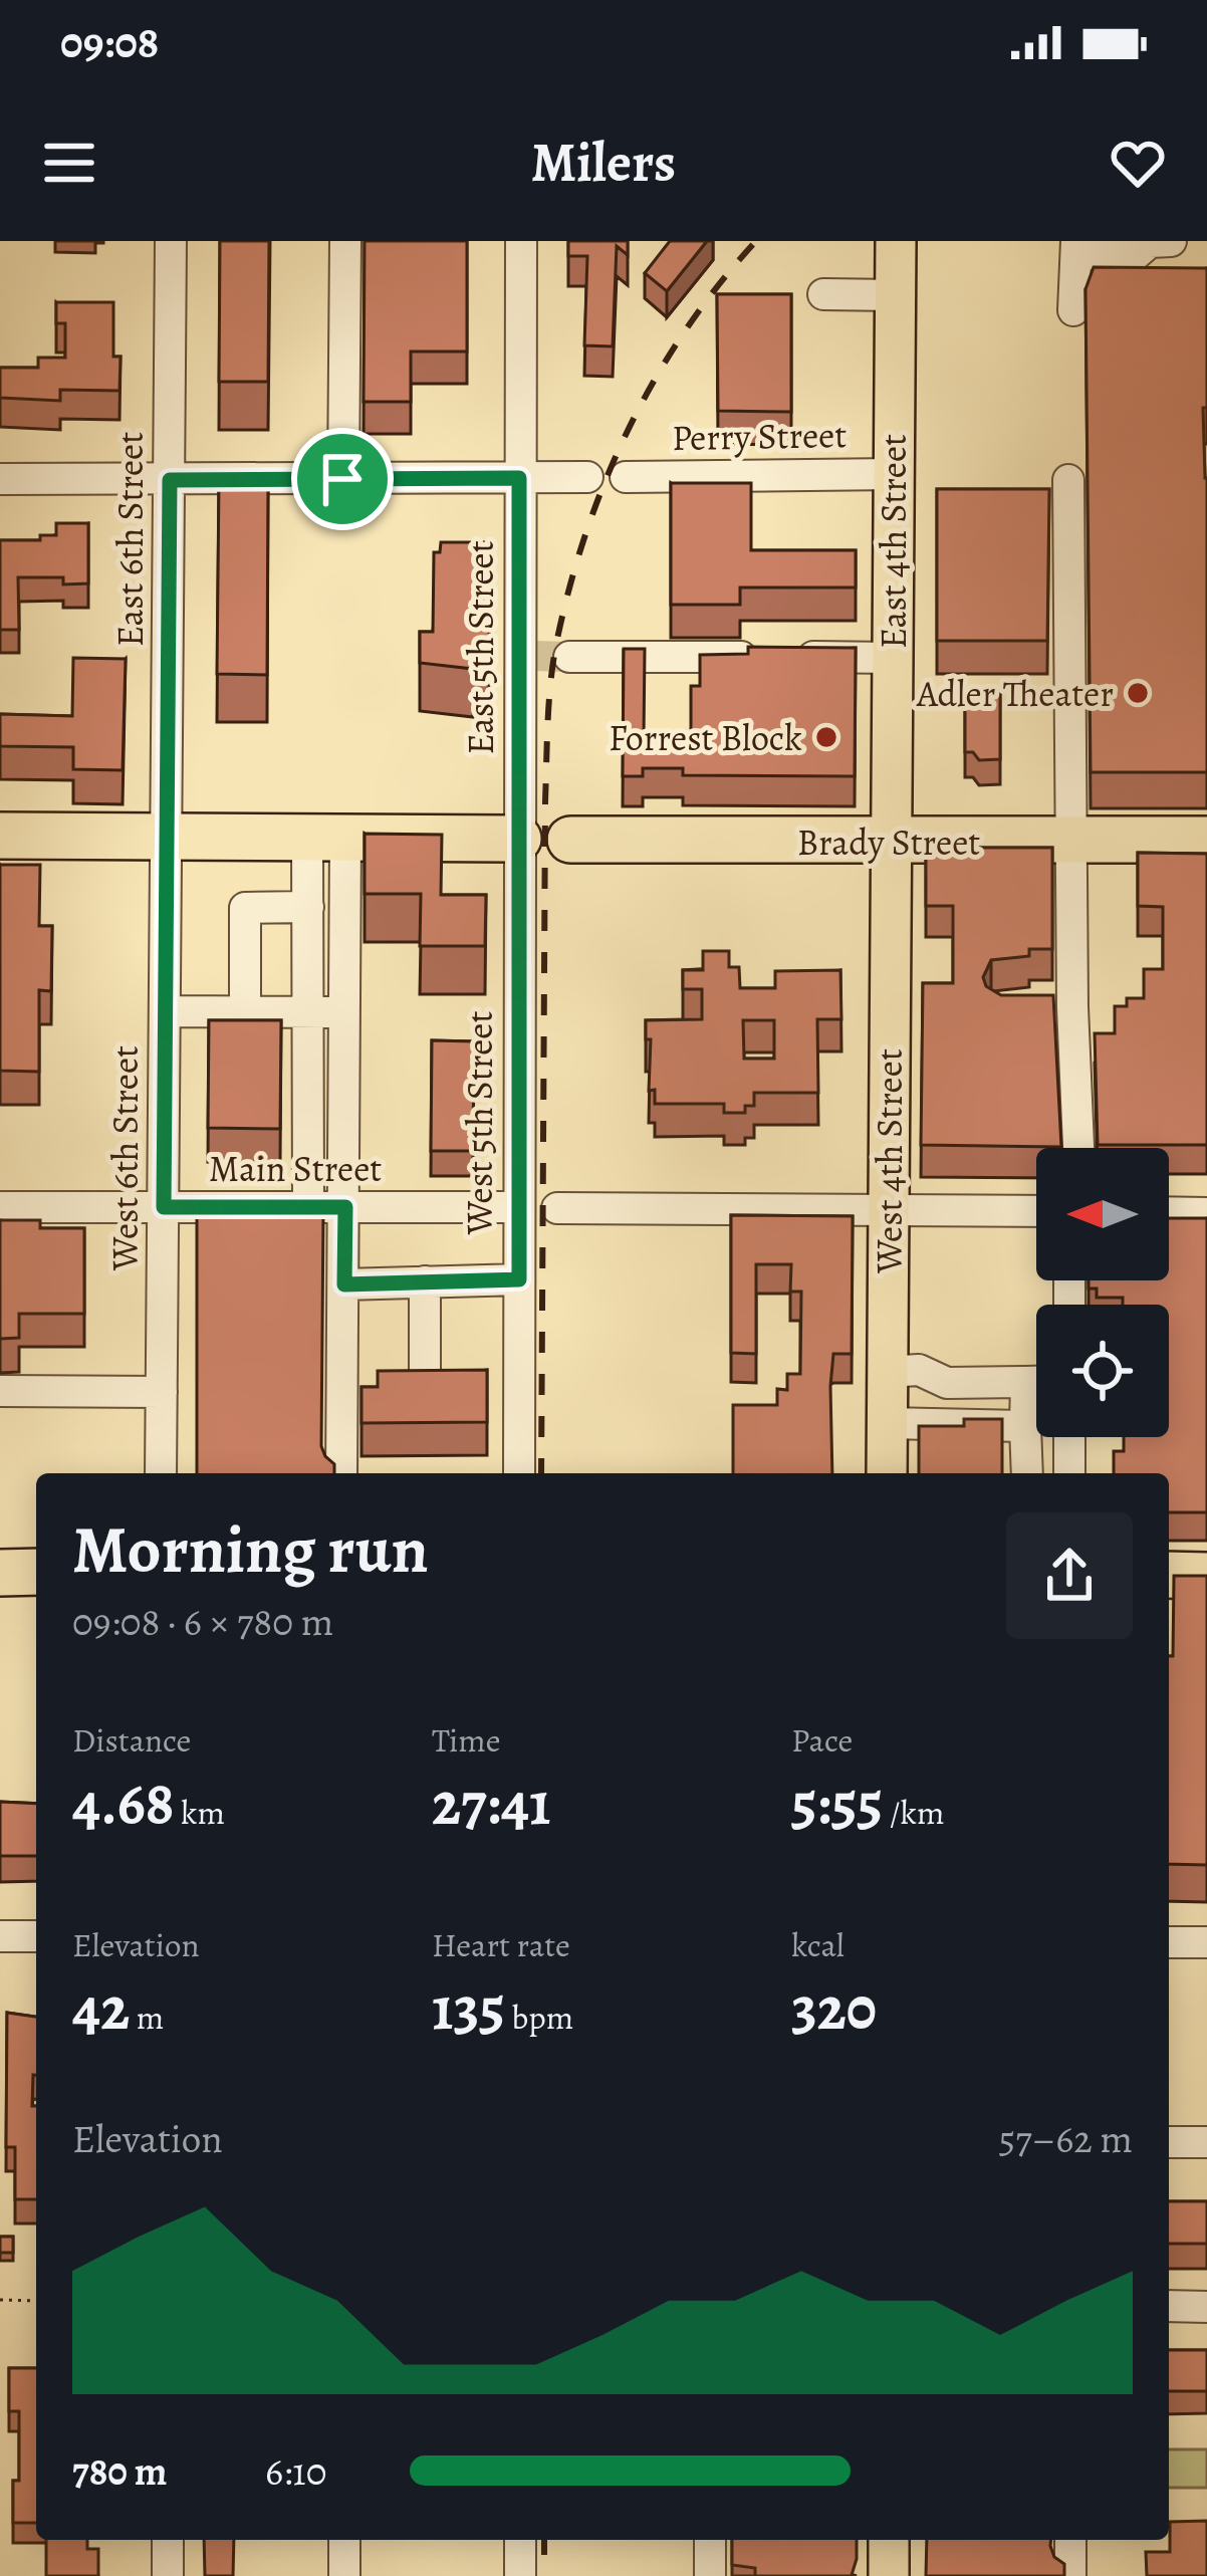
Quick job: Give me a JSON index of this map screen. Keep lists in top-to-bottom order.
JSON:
{
  "streets": {
    "highway": ["Brady Street"],
    "main road": ["East 4th Street", "West 4th Street"],
    "street": [
      "Perry Street",
      "East 6th Street",
      "East 5th Street",
      "West 5th Street",
      "West 6th Street",
      "Main Street"
    ]
  },
  "crossings": [
    ["Perry Street", "East 4th Street"],
    ["East 6th Street", "West 6th Street"],
    ["East 4th Street", "Brady Street"],
    ["East 4th Street", "West 4th Street"],
    ["East 5th Street", "West 5th Street"],
    ["Brady Street", "West 4th Street"],
    ["West 5th Street", "Main Street"],
    ["West 6th Street", "Main Street"]
  ],
  "places": ["Adler Theater", "Forrest Block"],
  "north": "left",
  "page": {
    "status": "09:08",
    "header": "Milers",
    "heading": ["Morning run", "09:08 · 6 × 780 m"],
    "stats": [
      ["Distance", "4.68 km"],
      ["Time", "27:41"],
      ["Pace", "5:55 /km"],
      ["Elevation", "42 m"],
      ["Heart rate", "135 bpm"],
      ["kcal", "320"]
    ],
    "chart": ["Elevation", "57–62 m"],
    "list": [
      {
        "name": "780 m",
        "note": "6:10"
      }
    ]
  }
}
